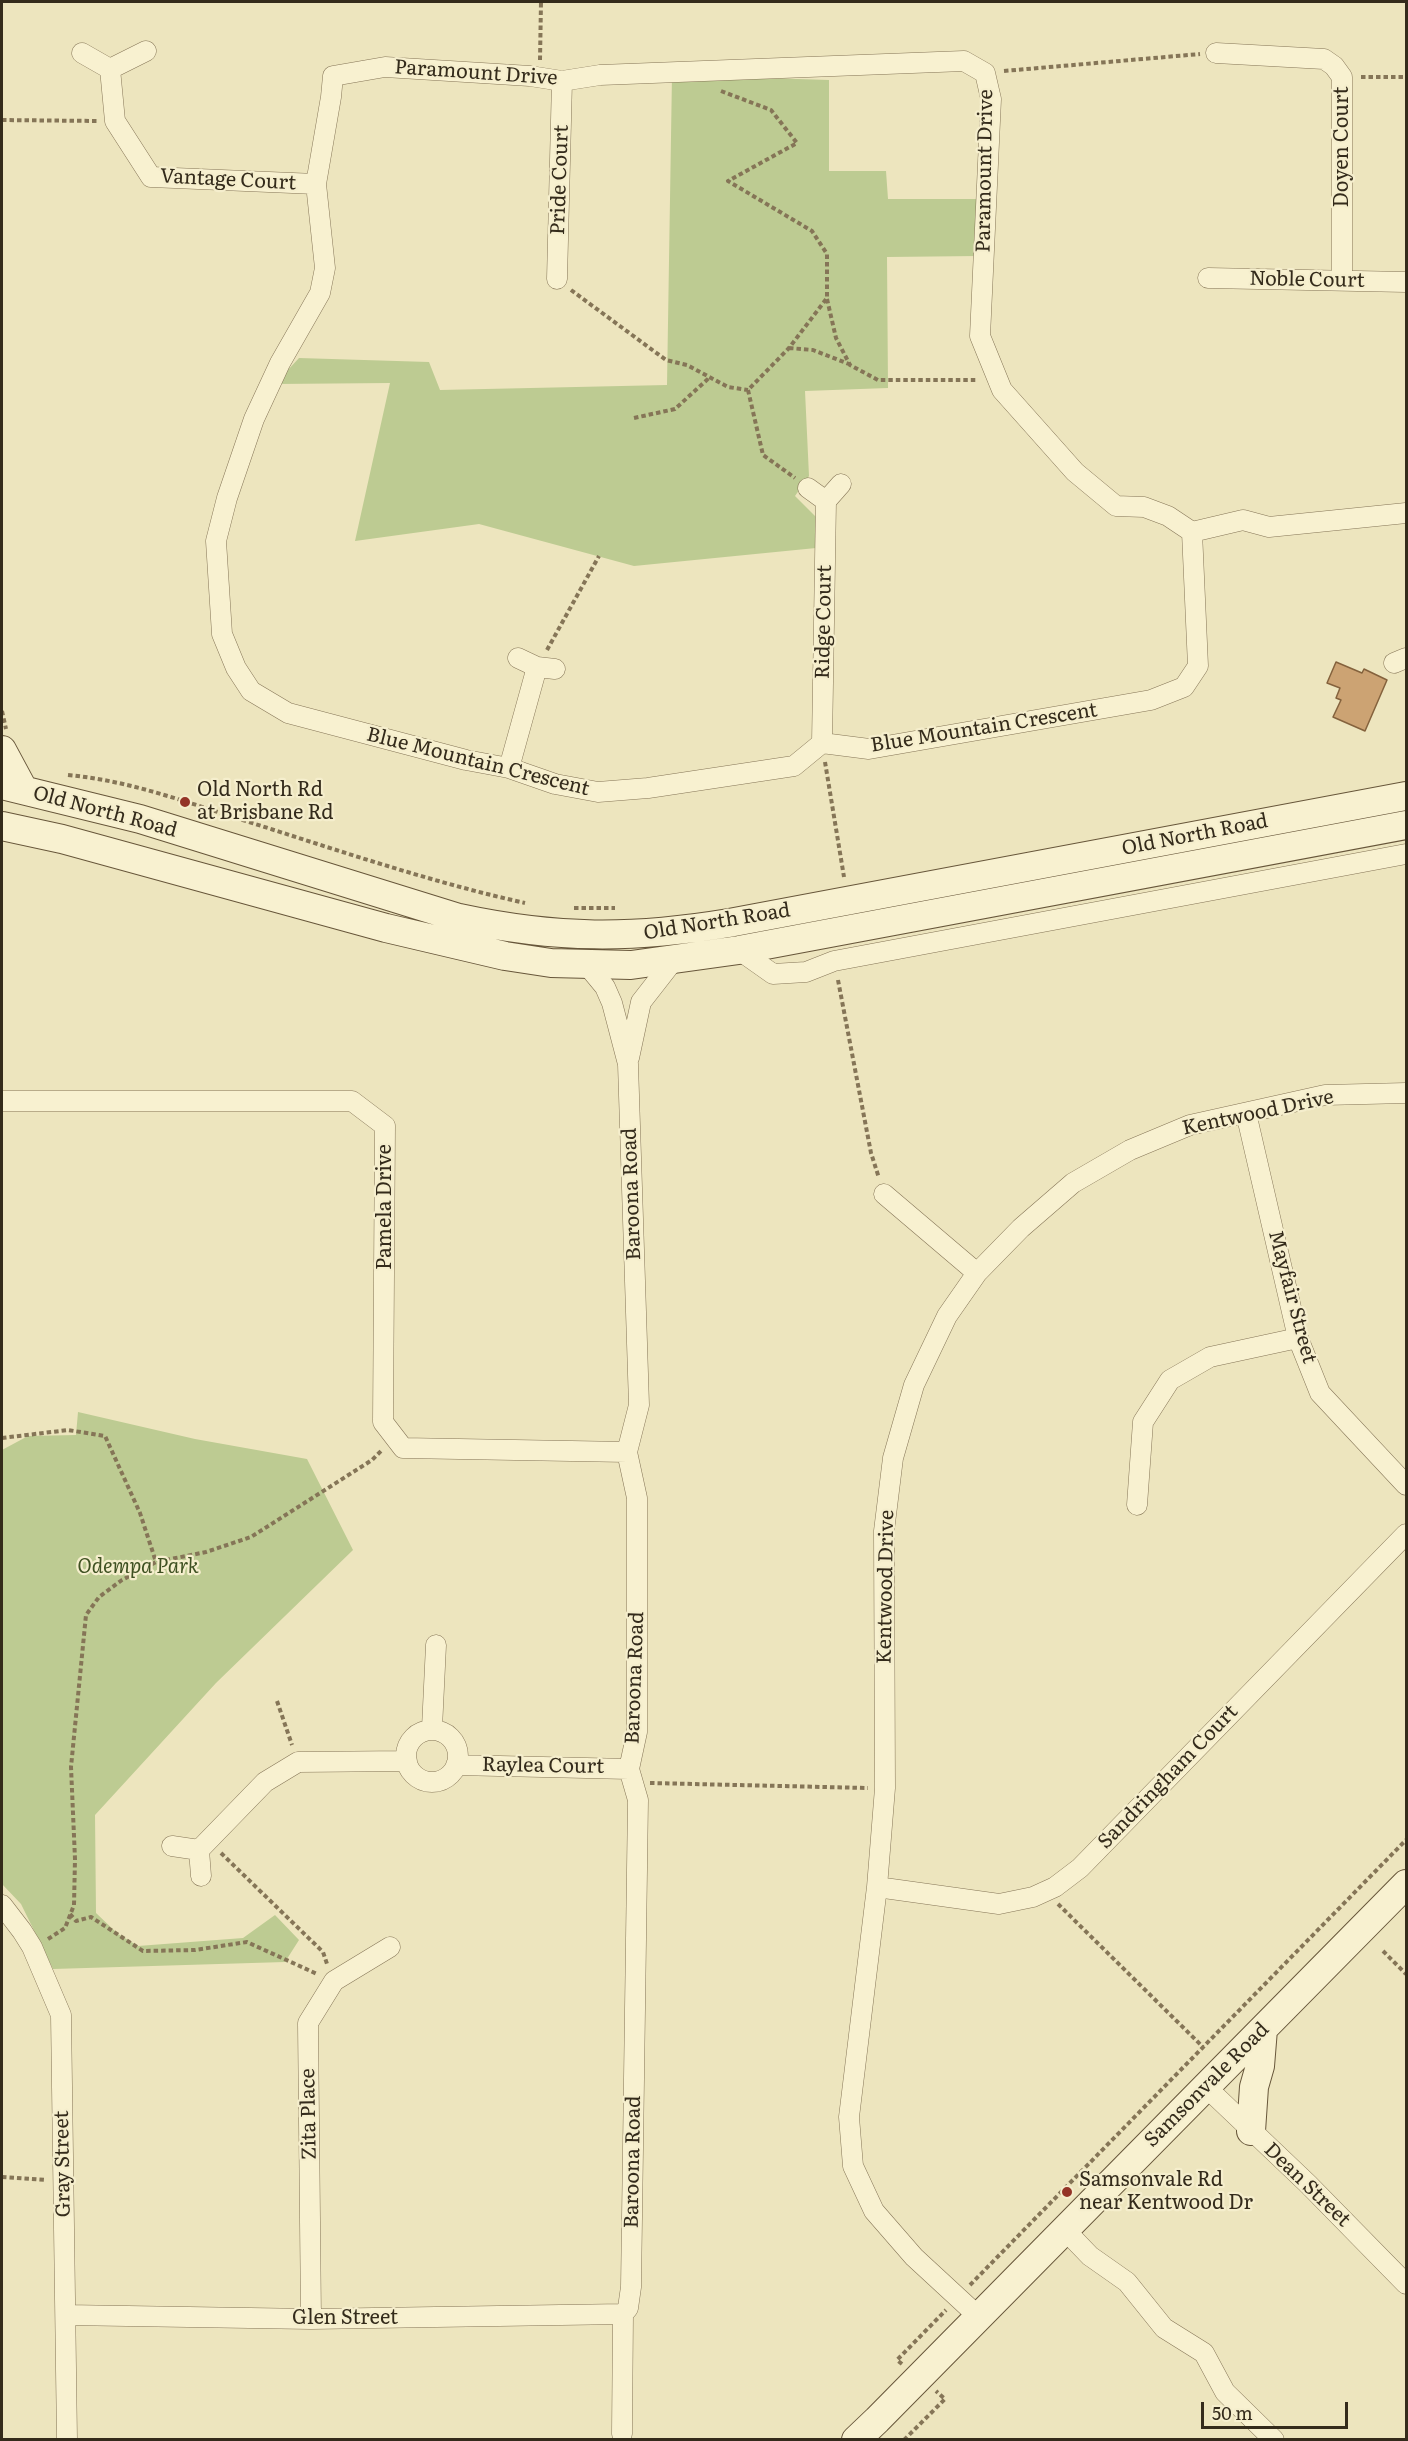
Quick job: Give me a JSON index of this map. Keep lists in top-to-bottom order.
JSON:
{
  "streets": {
    "main road": ["Old North Road", "Samsonvale Road"],
    "street": [
      "Paramount Drive",
      "Doyen Court",
      "Vantage Court",
      "Pride Court",
      "Noble Court",
      "Ridge Court",
      "Blue Mountain Crescent",
      "Kentwood Drive",
      "Baroona Road",
      "Pamela Drive",
      "Mayfair Street",
      "Raylea Court",
      "Sandringham Court",
      "Zita Place",
      "Gray Street",
      "Dean Street",
      "Glen Street"
    ]
  },
  "crossings": [
    ["Paramount Drive", "Vantage Court"],
    ["Paramount Drive", "Pride Court"],
    ["Paramount Drive", "Blue Mountain Crescent"],
    ["Doyen Court", "Noble Court"],
    ["Vantage Court", "Blue Mountain Crescent"],
    ["Ridge Court", "Blue Mountain Crescent"],
    ["Old North Road", "Baroona Road"],
    ["Kentwood Drive", "Mayfair Street"],
    ["Kentwood Drive", "Sandringham Court"],
    ["Kentwood Drive", "Samsonvale Road"],
    ["Baroona Road", "Raylea Court"],
    ["Baroona Road", "Glen Street"],
    ["Samsonvale Road", "Dean Street"],
    ["Zita Place", "Glen Street"],
    ["Gray Street", "Glen Street"]
  ],
  "parks": ["Odempa Park"],
  "places": ["Old North Rd at Brisbane Rd", "Samsonvale Rd near Kentwood Dr"],
  "scale_bar": "50 m"
}
